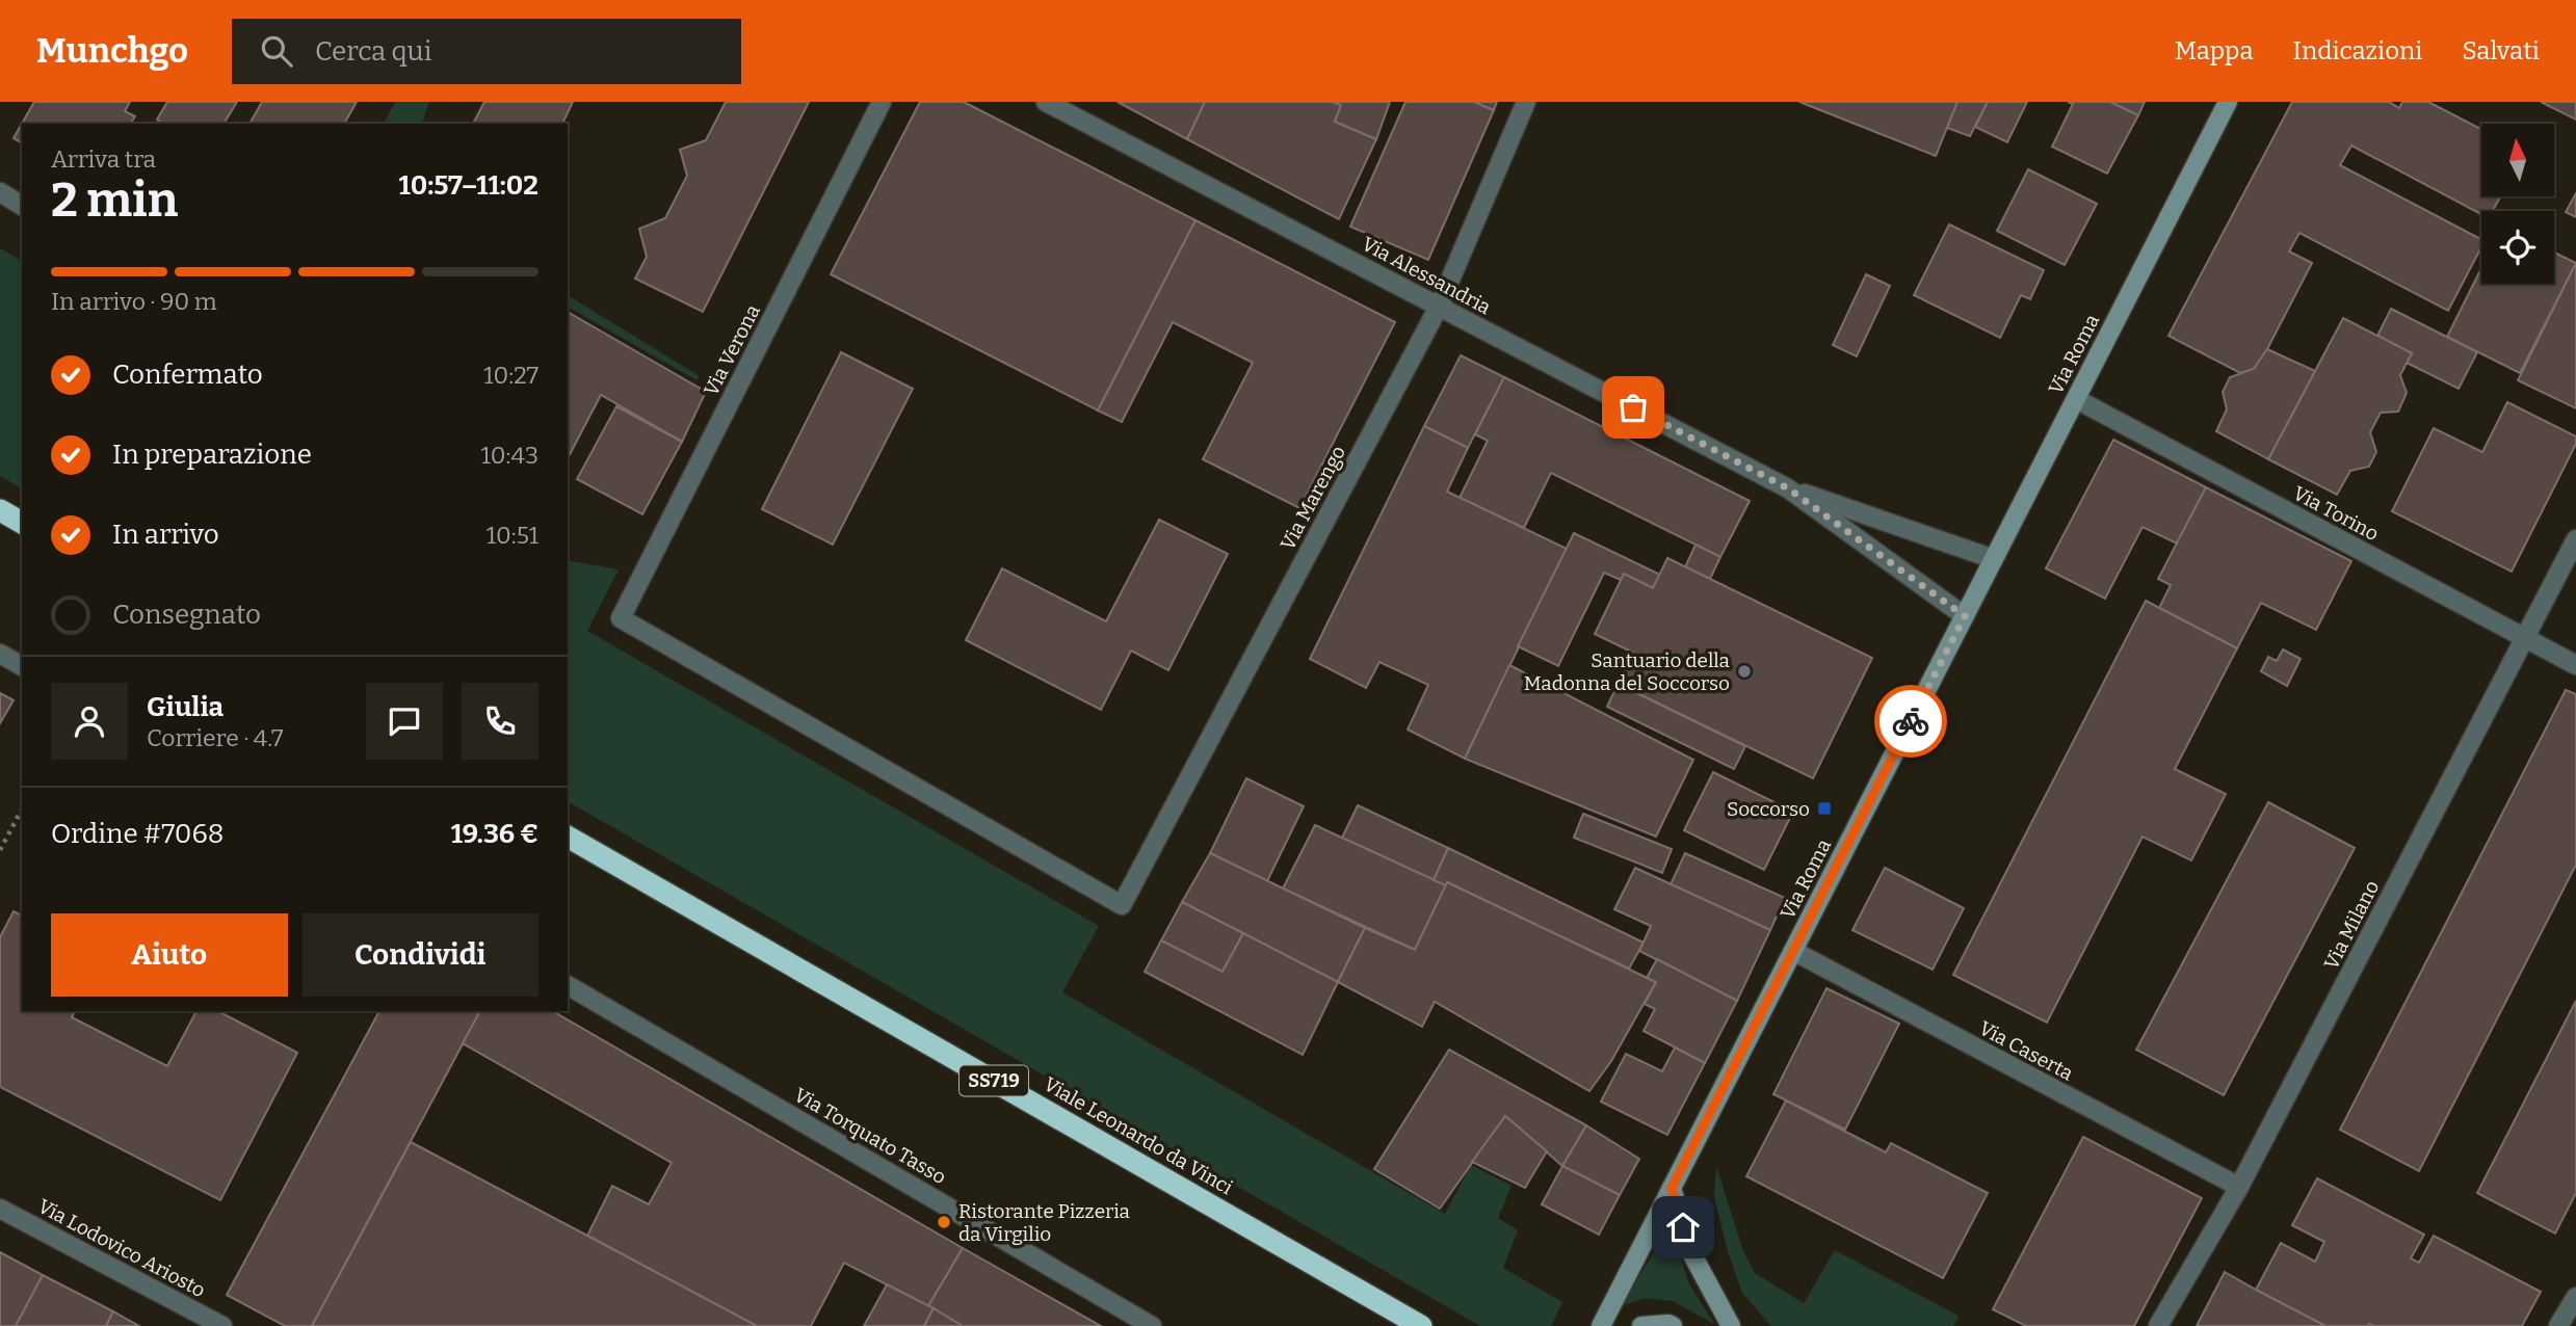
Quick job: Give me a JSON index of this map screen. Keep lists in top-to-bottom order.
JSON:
{
  "streets": {
    "highway": ["SS719", "Viale Leonardo da Vinci"],
    "street": [
      "Via Alessandria",
      "Via Verona",
      "Via Roma",
      "Via Marengo",
      "Via Torino",
      "Via Milano",
      "Via Caserta",
      "Via Torquato Tasso",
      "Via Lodovico Ariosto"
    ]
  },
  "crossings": [
    ["Via Alessandria", "Via Roma"],
    ["Via Alessandria", "Via Marengo"],
    ["Via Verona", "Via Marengo"],
    ["Via Roma", "Via Torino"],
    ["Via Roma", "Via Caserta"],
    ["Via Torino", "Via Milano"],
    ["Via Milano", "Via Caserta"]
  ],
  "places": {
    "other": ["Santuario della Madonna del Soccorso", "Ristorante Pizzeria da Virgilio"],
    "transit": ["Soccorso"]
  },
  "north": "top",
  "page": {
    "header": "Munchgo",
    "search": "Cerca qui",
    "nav": ["Mappa", "Indicazioni", "Salvati"],
    "heading": ["2 min", "Arriva tra", "10:57–11:02"],
    "panel": [
      "Giulia",
      "Corriere · 4.7",
      "Ordine #7068",
      "19.36 €"
    ],
    "bar": "In arrivo · 90 m",
    "list": [
      ["Confermato", "10:27"],
      ["In preparazione", "10:43"],
      ["In arrivo", "10:51"],
      "Consegnato"
    ],
    "buttons": ["Aiuto", "Condividi"]
  }
}
